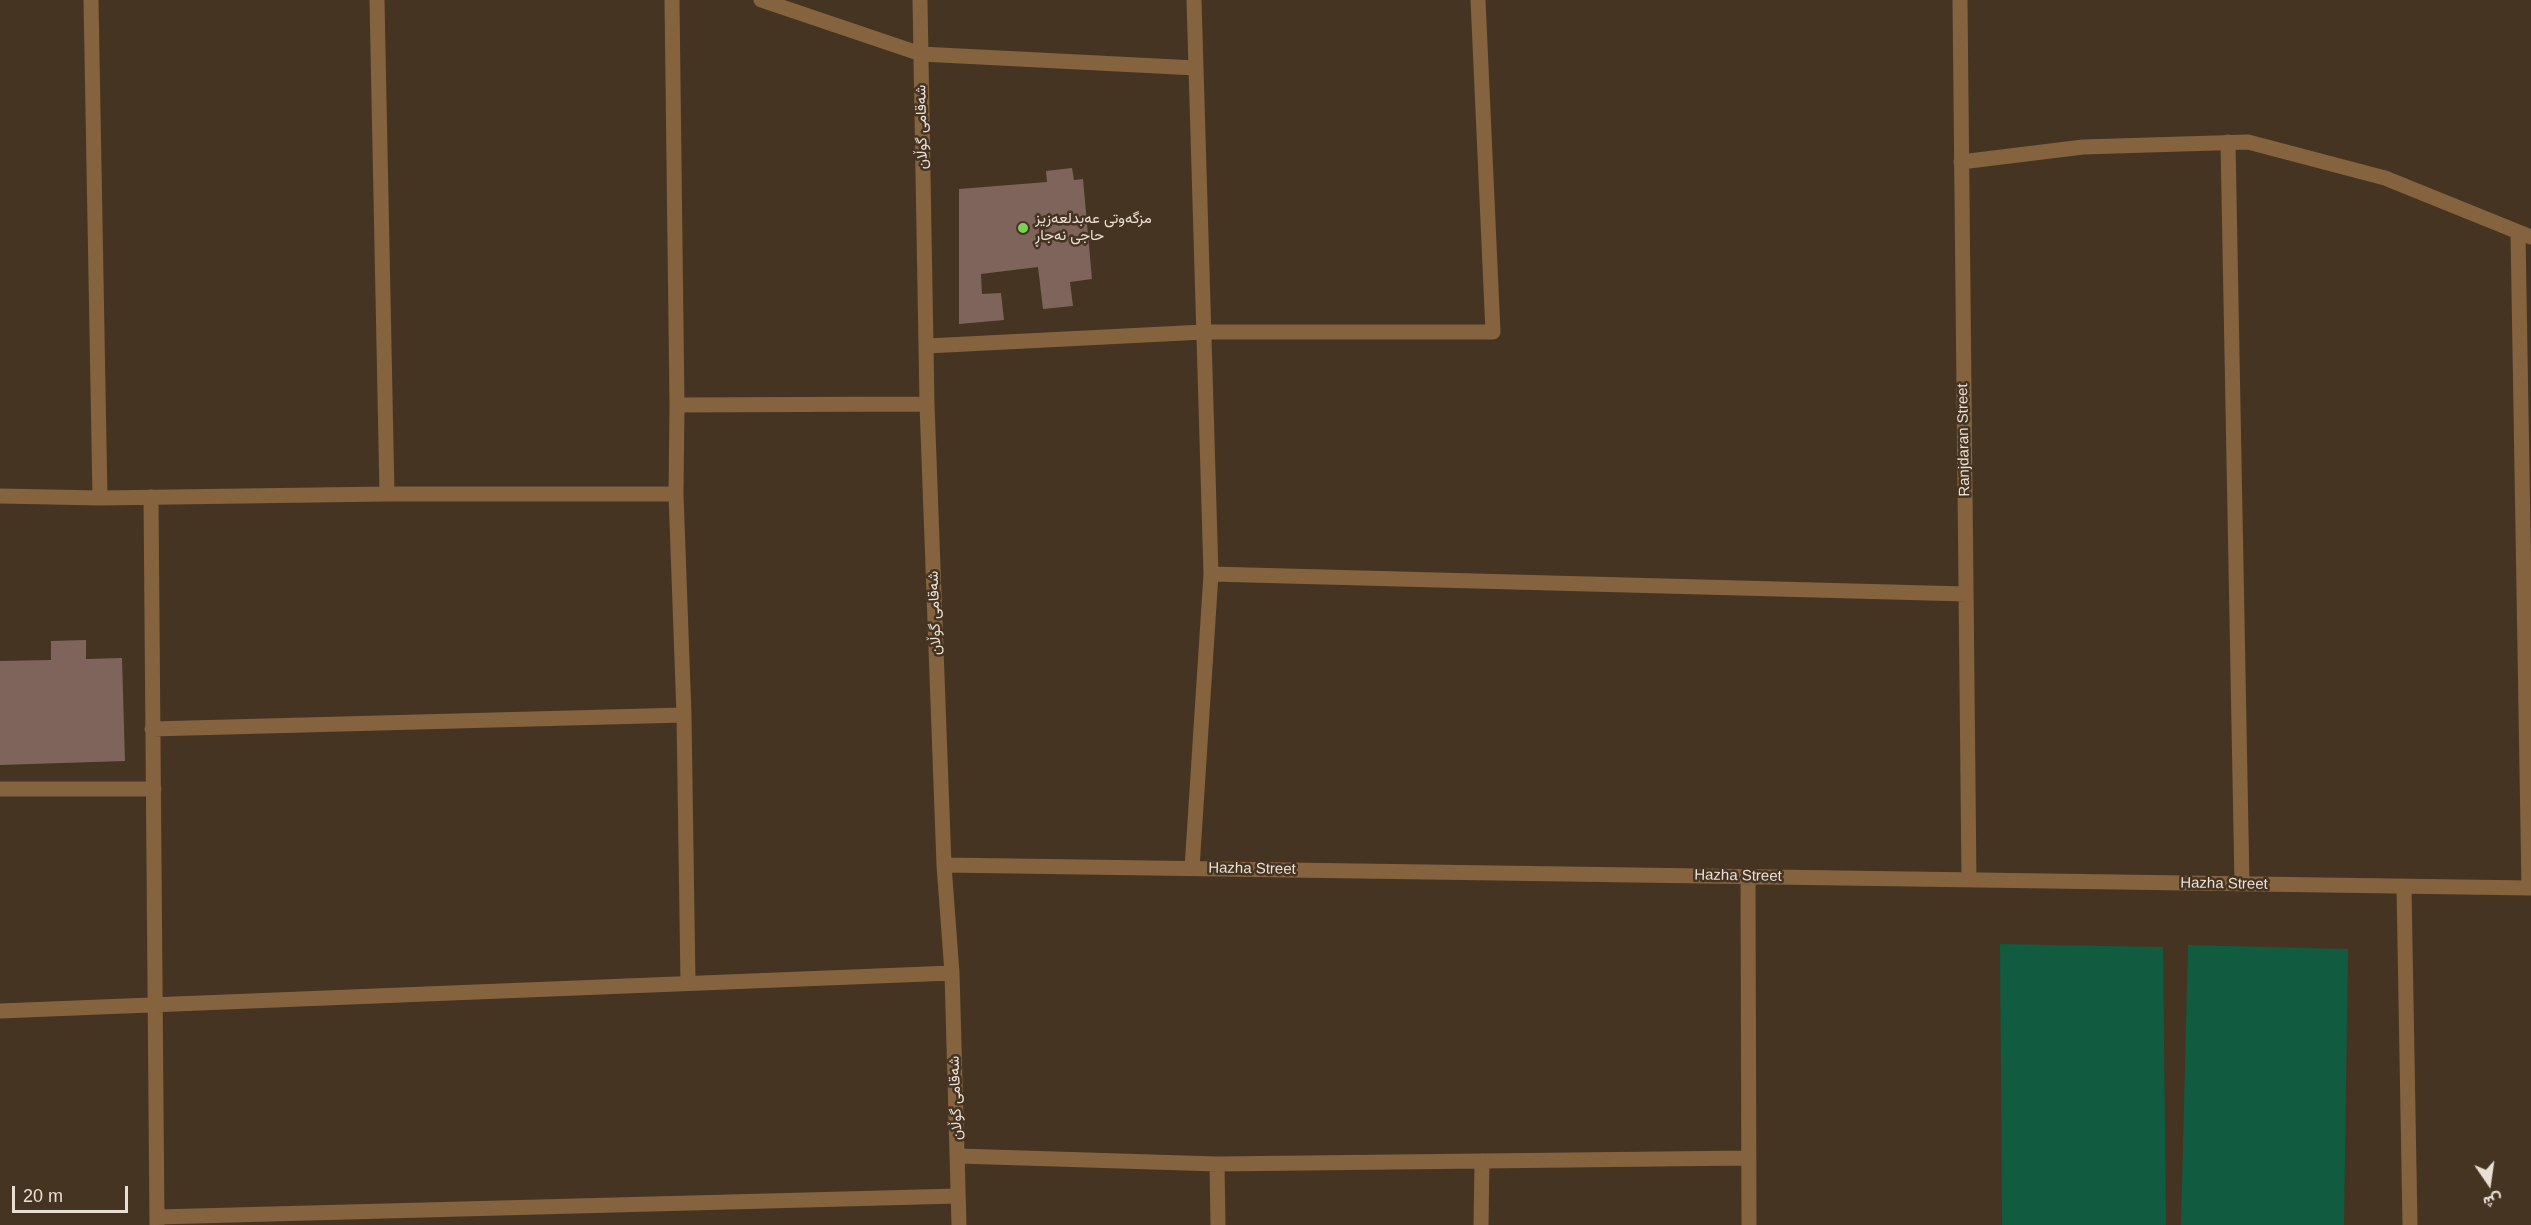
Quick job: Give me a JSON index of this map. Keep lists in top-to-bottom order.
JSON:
{
  "streets": {
    "street": ["شەقامی گوڵان", "Ranjdaran Street", "Hazha Street"]
  },
  "crossings": [
    ["شەقامی گوڵان", "Hazha Street"],
    ["Ranjdaran Street", "Hazha Street"]
  ],
  "places": ["مزگەوتی عەبدلعەزیز حاجی نەجاڕ"],
  "scale_bar": "20 m",
  "north": "bottom"
}
